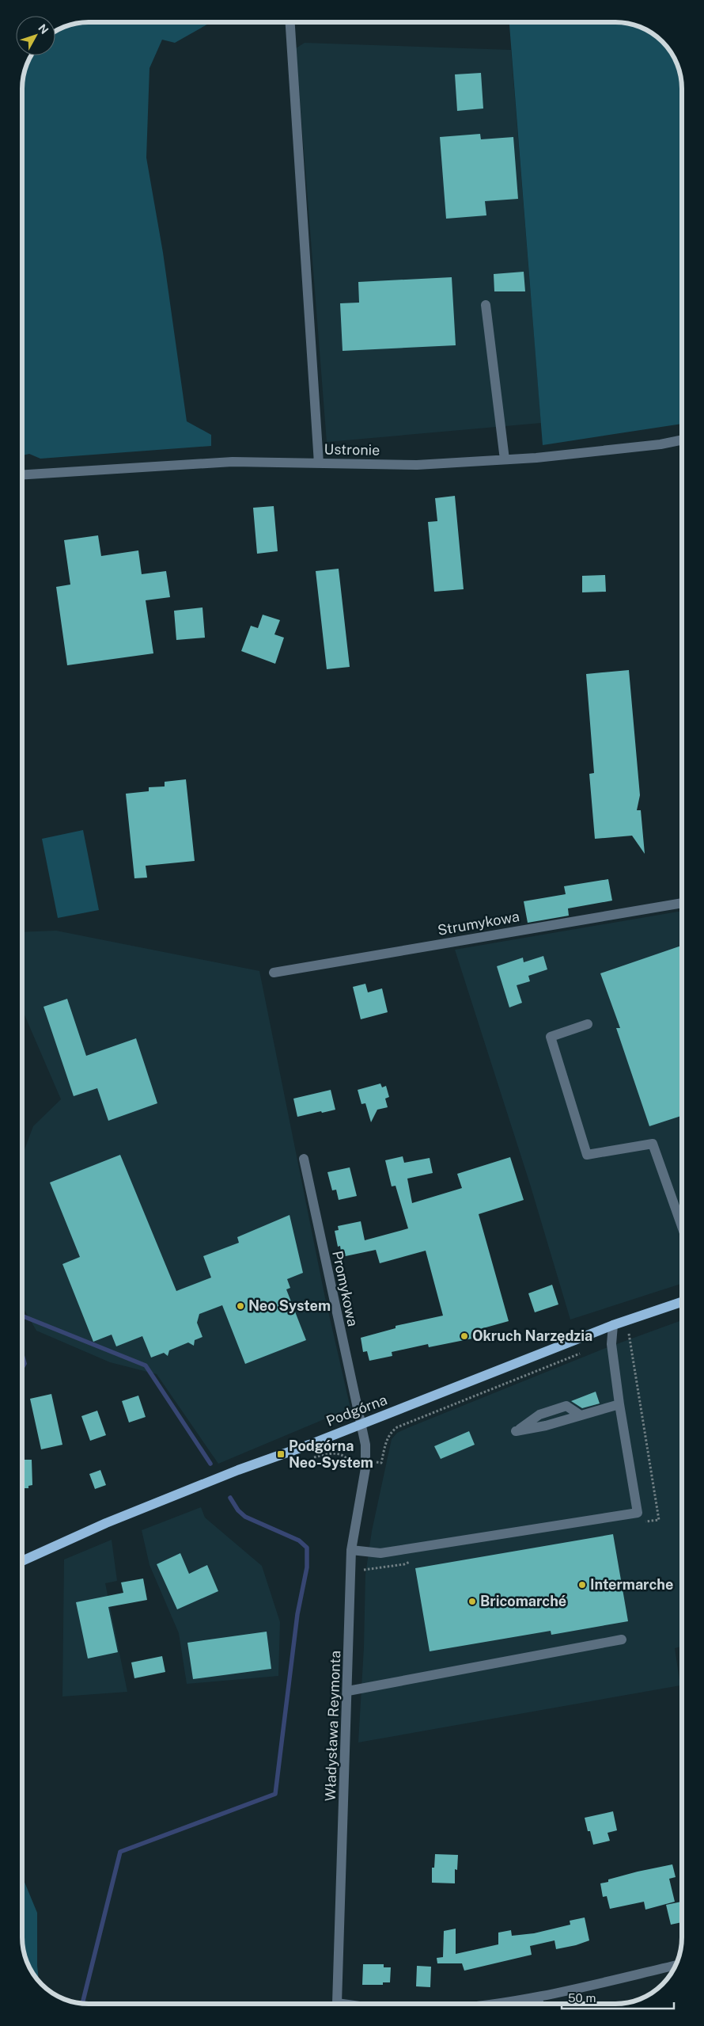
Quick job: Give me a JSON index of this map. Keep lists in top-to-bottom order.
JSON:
{
  "streets": {
    "main road": ["Podgórna"],
    "street": [
      "Ustronie",
      "Strumykowa",
      "Promykowa",
      "Władysława Reymonta"
    ]
  },
  "crossings": [
    ["Promykowa", "Podgórna"],
    ["Promykowa", "Władysława Reymonta"],
    ["Podgórna", "Władysława Reymonta"]
  ],
  "places": {
    "other": [
      "Neo System",
      "Okruch Narzędzia",
      "Intermarche",
      "Bricomarché"
    ],
    "transit": ["Podgórna Neo-System"]
  },
  "scale_bar": "50 m",
  "north": "top right"
}
